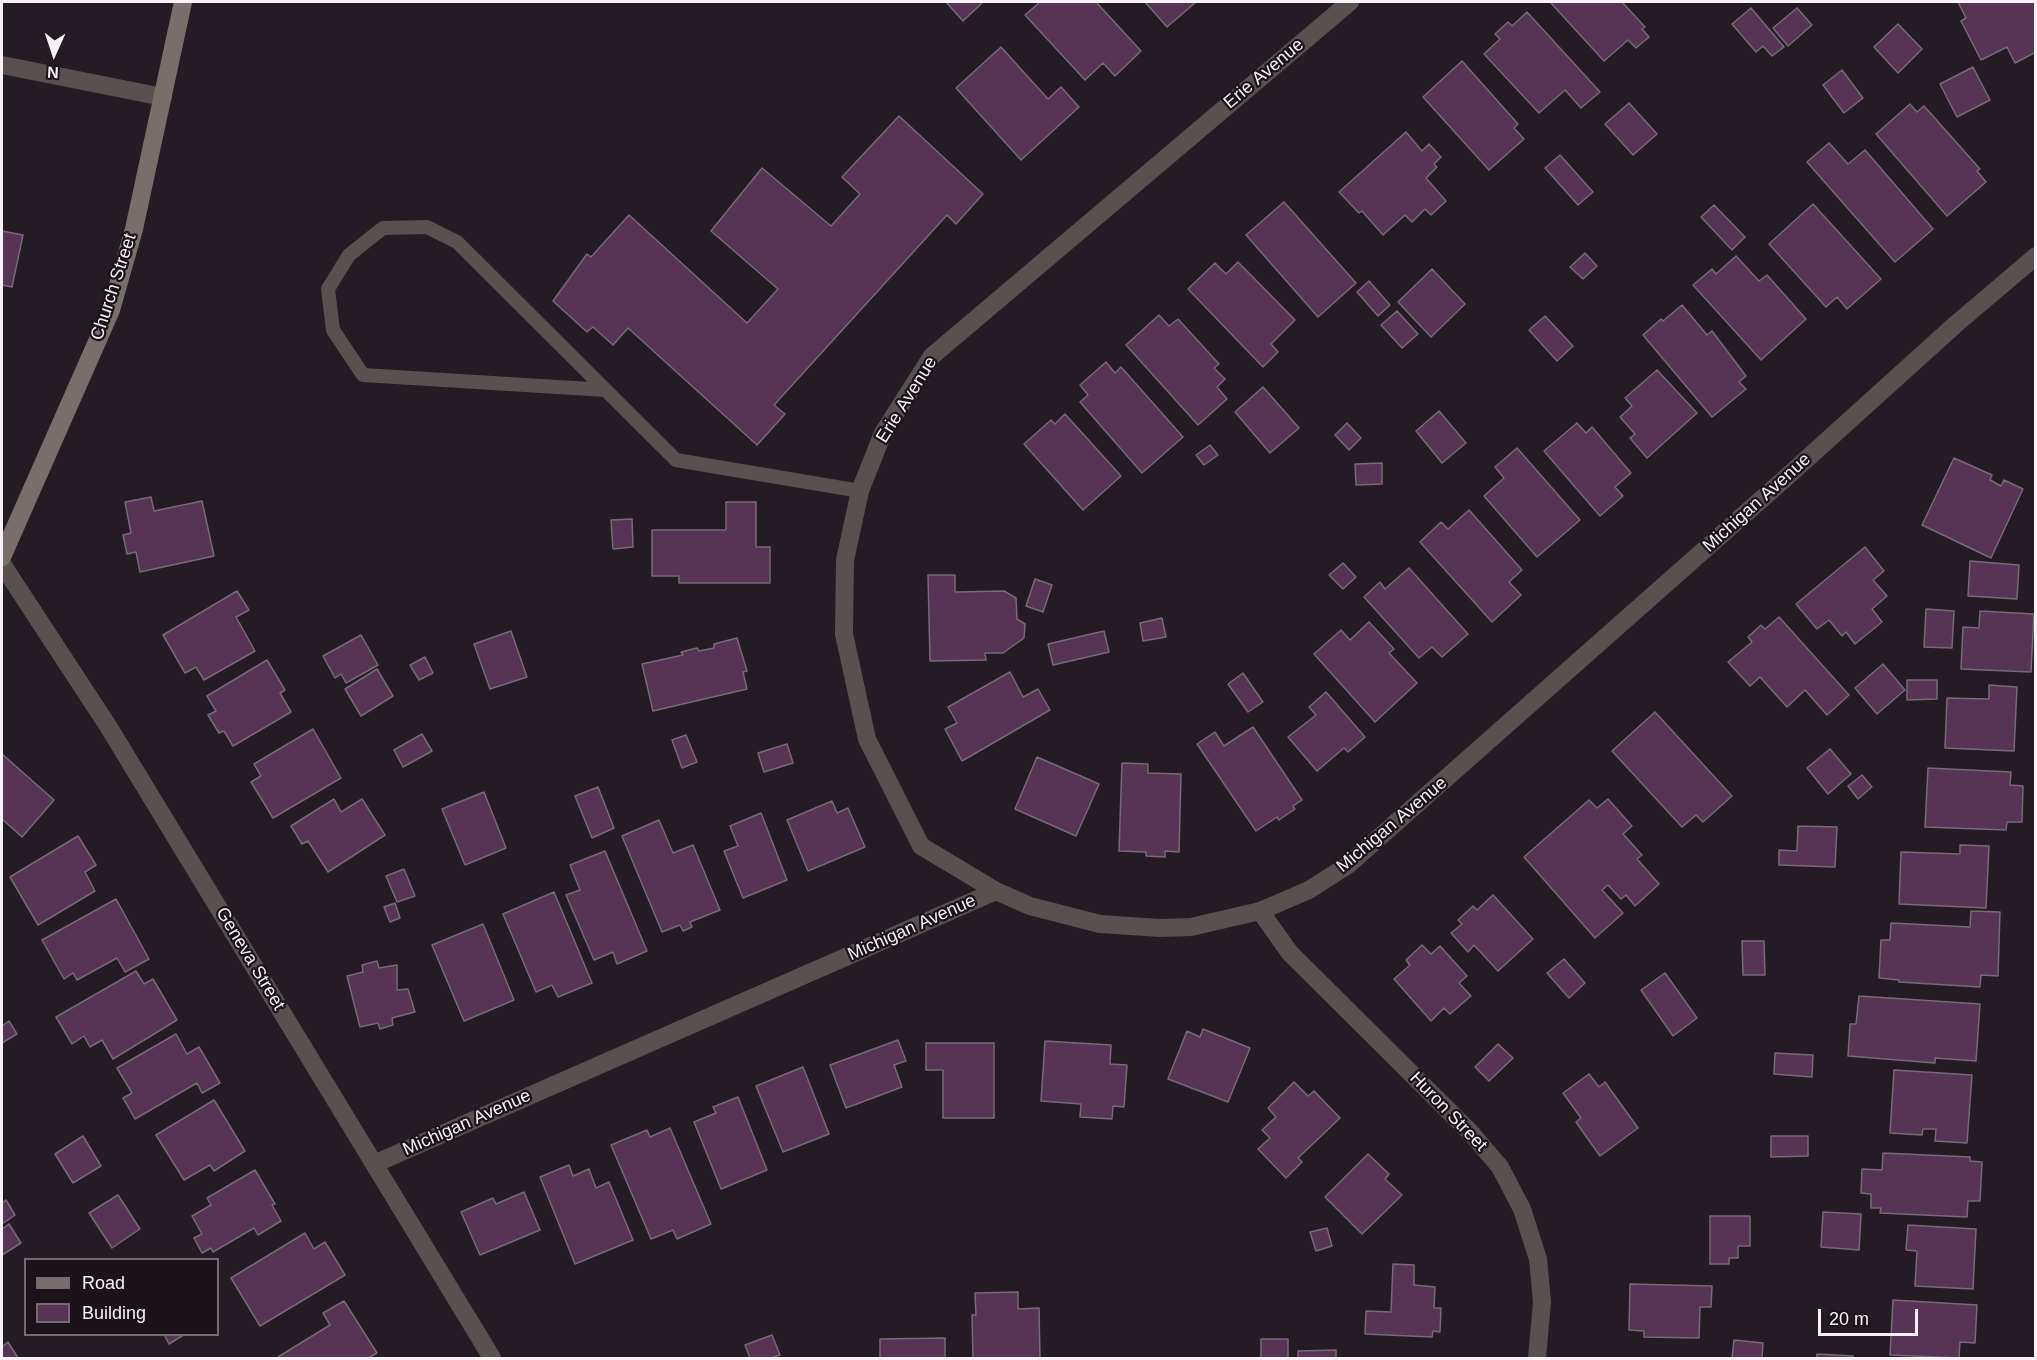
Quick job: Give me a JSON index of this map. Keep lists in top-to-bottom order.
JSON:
{
  "streets": {
    "main road": ["Church Street"],
    "street": [
      "Erie Avenue",
      "Michigan Avenue",
      "Geneva Street",
      "Huron Street"
    ]
  },
  "crossings": [
    ["Erie Avenue", "Michigan Avenue"],
    ["Michigan Avenue", "Geneva Street"],
    ["Michigan Avenue", "Huron Street"]
  ],
  "legend": ["Road", "Building"],
  "scale_bar": "20 m",
  "north": "bottom"
}
